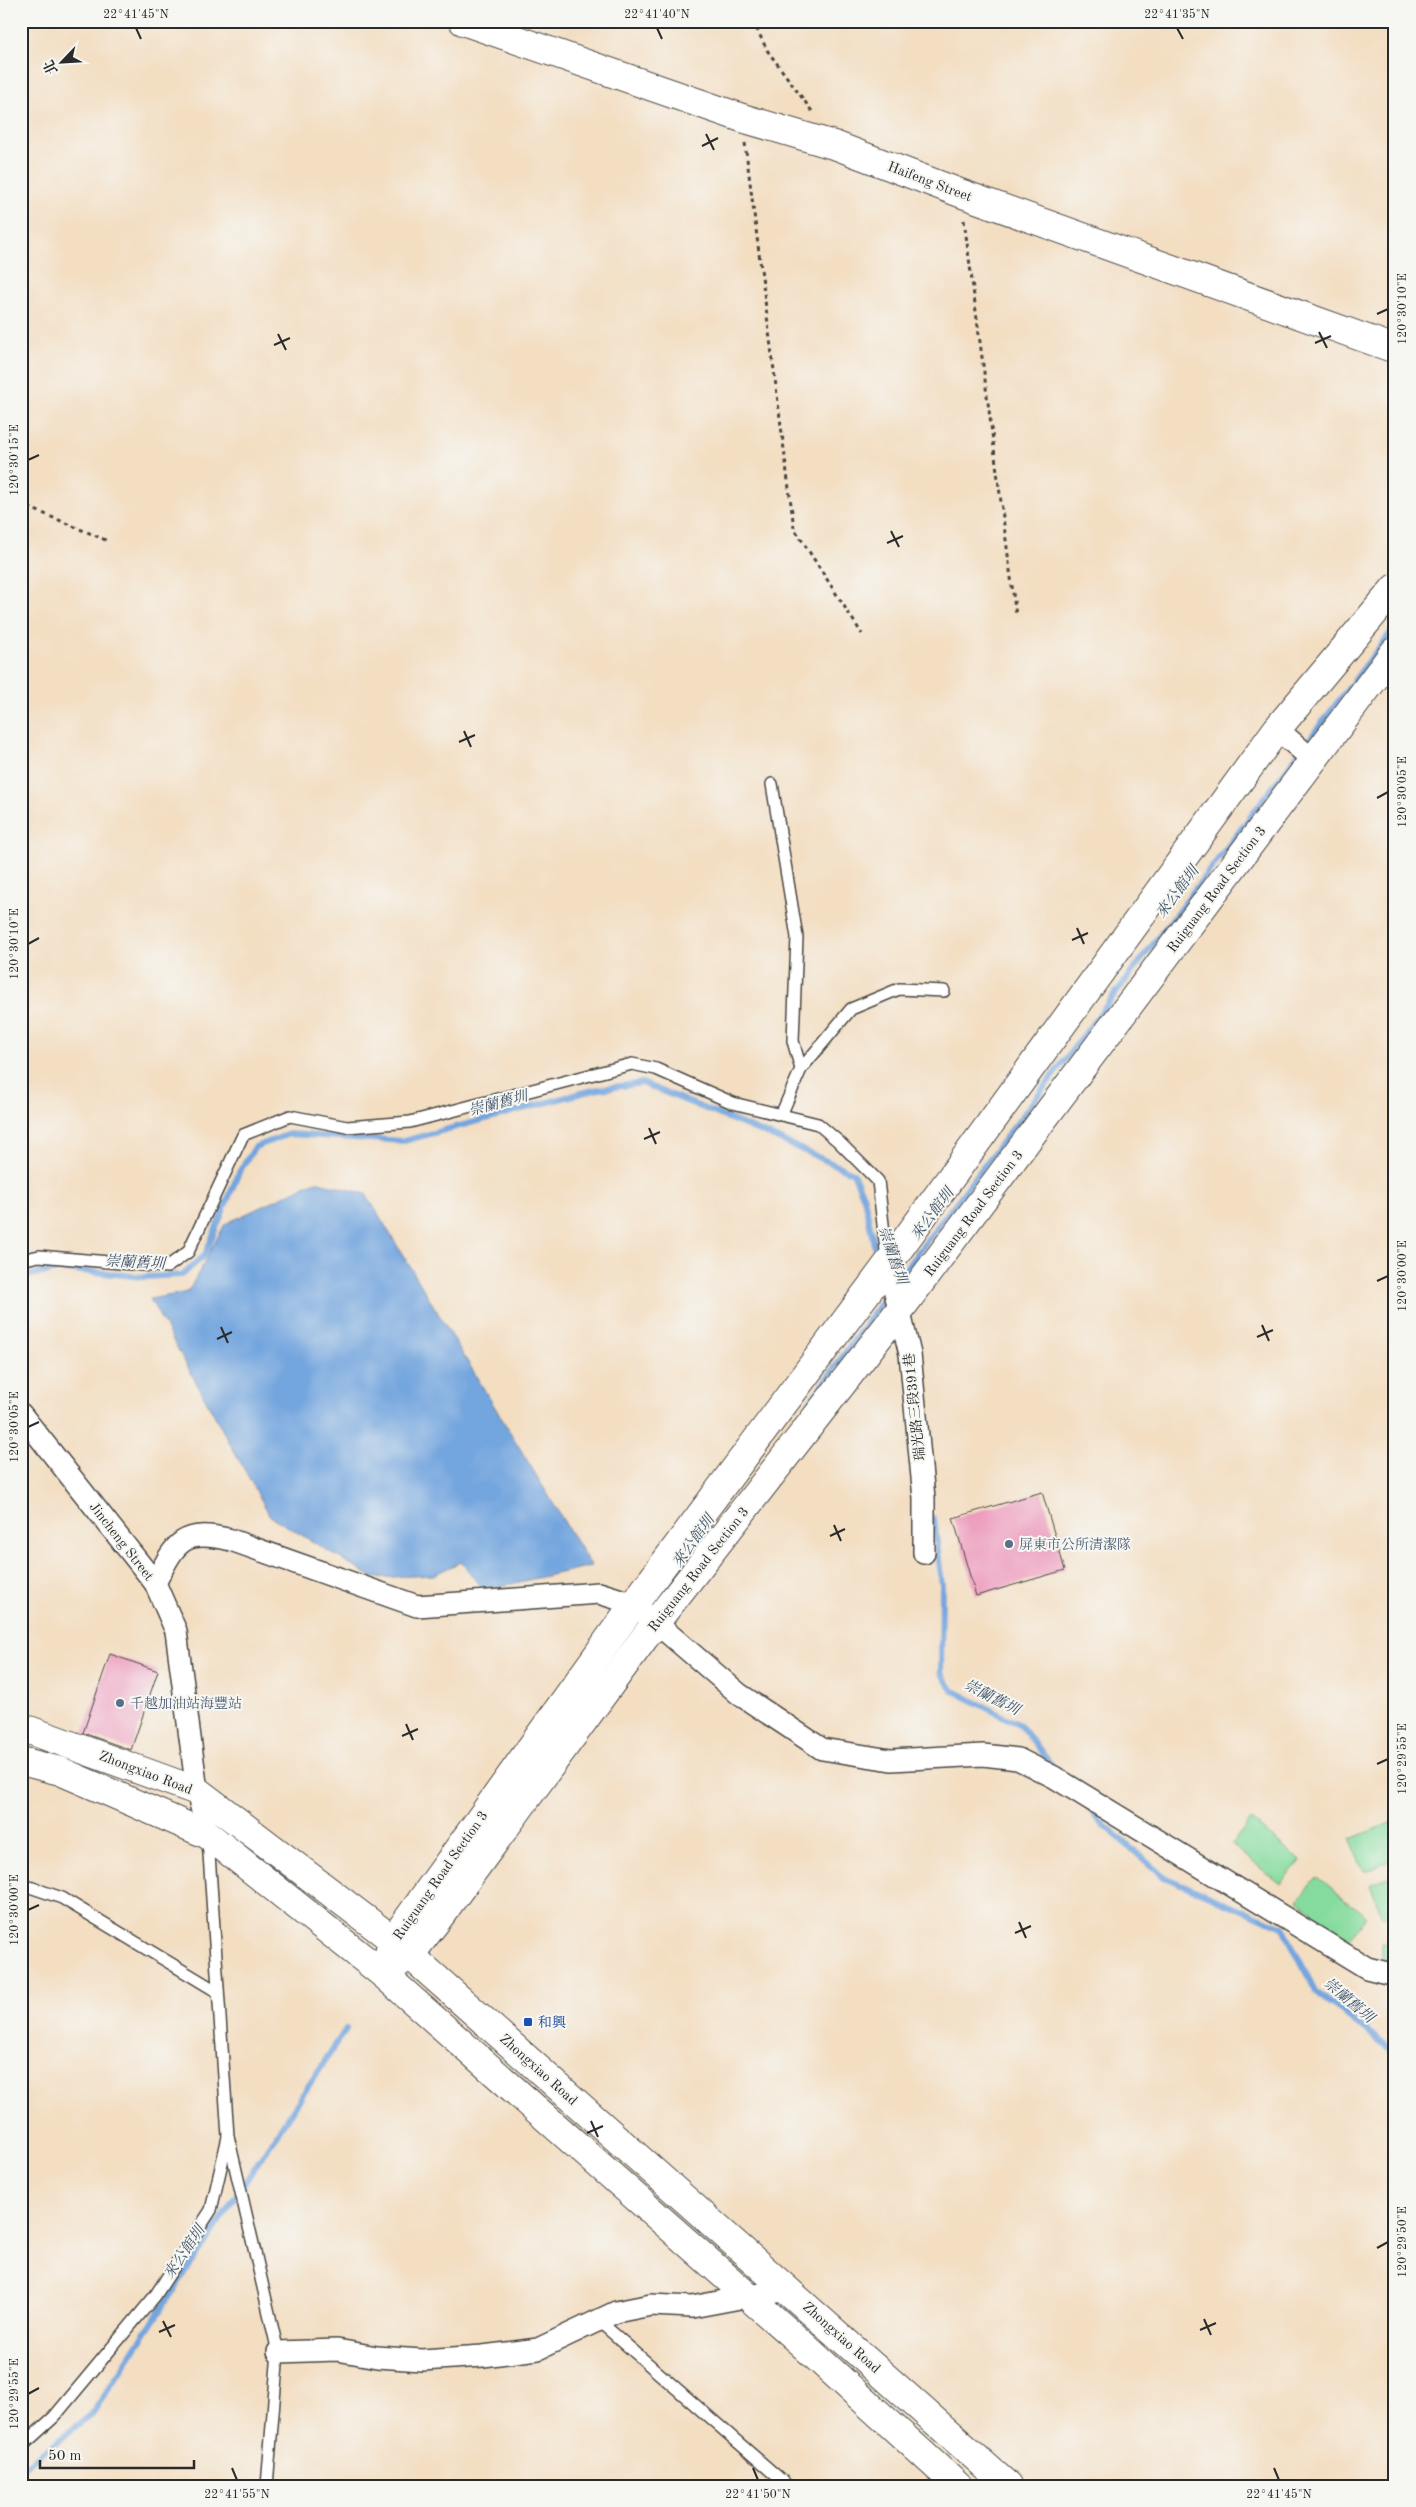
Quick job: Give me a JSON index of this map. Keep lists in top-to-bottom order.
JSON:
{
  "streets": {
    "main road": ["Haifeng Street", "Ruiguang Road Section 3", "Zhongxiao Road"],
    "street": ["瑞光路三段391巷", "Jincheng Street"]
  },
  "crossings": [
    ["Ruiguang Road Section 3", "瑞光路三段391巷"],
    ["Ruiguang Road Section 3", "Zhongxiao Road"],
    ["Jincheng Street", "Zhongxiao Road"]
  ],
  "water": ["來公館圳", "崇蘭舊圳"],
  "places": {
    "other": ["屏東市公所清潔隊", "千越加油站海豐站"],
    "transit": ["和興"]
  },
  "scale_bar": "50 m",
  "north": "bottom left",
  "coordinates": [
    "22°41'45\"N",
    "22°41'40\"N",
    "22°41'35\"N",
    "120°30'10\"E",
    "120°30'15\"E",
    "120°30'05\"E",
    "120°30'00\"E",
    "120°29'55\"E",
    "120°29'50\"E",
    "22°41'55\"N",
    "22°41'50\"N"
  ]
}
